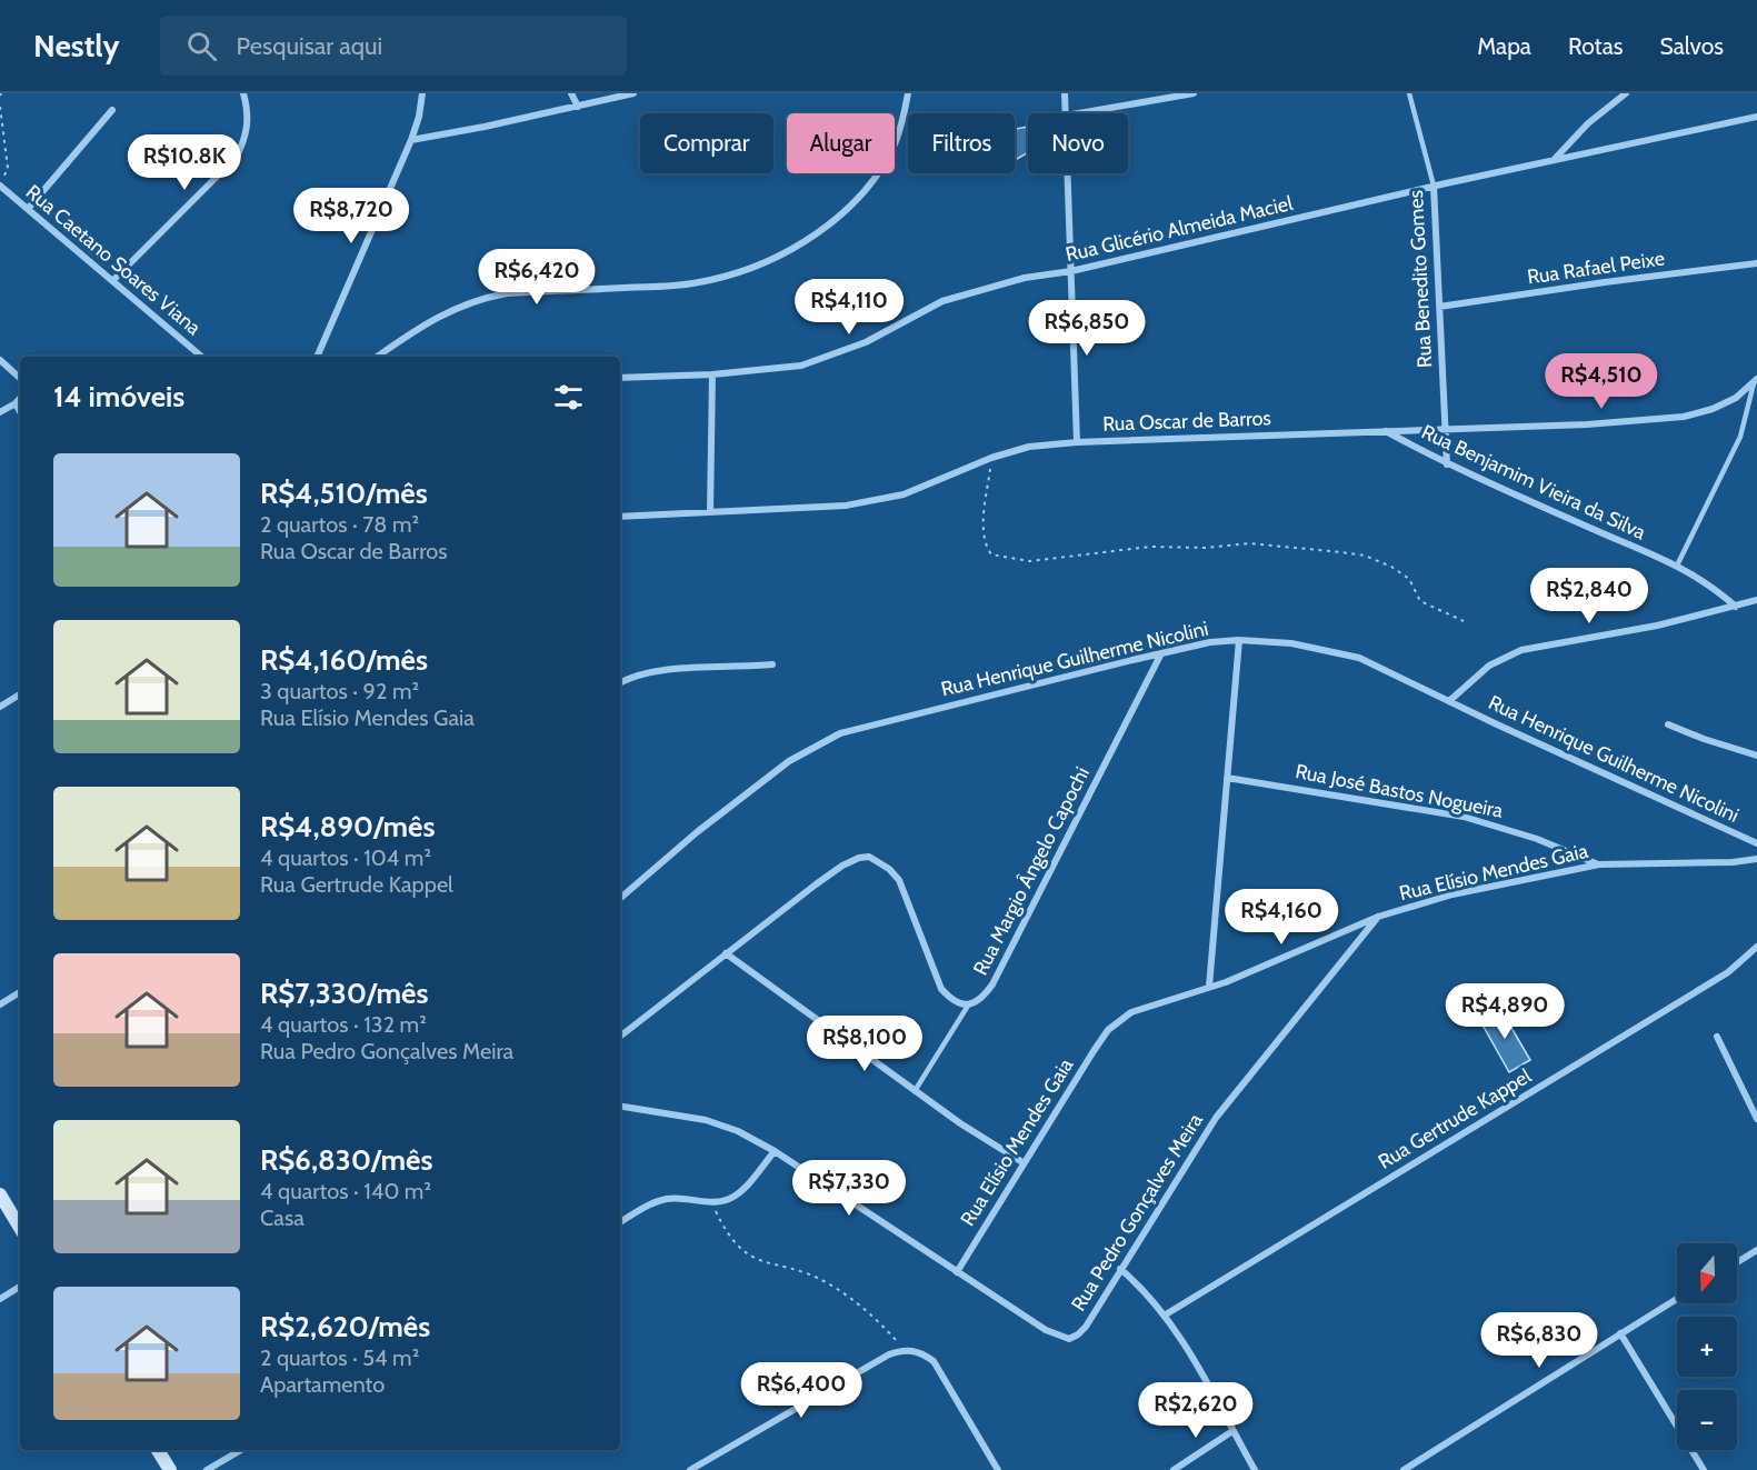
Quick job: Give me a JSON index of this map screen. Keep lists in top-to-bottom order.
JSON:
{
  "streets": {
    "street": [
      "Rua Glicério Almeida Maciel",
      "Rua Caetano Soares Viana",
      "Rua Rafael Peixe",
      "Rua Benedito Gomes",
      "Rua Oscar de Barros",
      "Rua Benjamim Vieira da Silva",
      "Rua Henrique Guilherme Nicolini",
      "Rua José Bastos Nogueira",
      "Rua Margio Ângelo Capochi",
      "Rua Elísio Mendes Gaia",
      "Rua Gertrude Kappel",
      "Rua Pedro Gonçalves Meira"
    ]
  },
  "crossings": [
    ["Rua Glicério Almeida Maciel", "Rua Benedito Gomes"],
    ["Rua Rafael Peixe", "Rua Benedito Gomes"],
    ["Rua Benedito Gomes", "Rua Oscar de Barros"],
    ["Rua Benedito Gomes", "Rua Benjamim Vieira da Silva"],
    ["Rua Oscar de Barros", "Rua Benjamim Vieira da Silva"],
    ["Rua Henrique Guilherme Nicolini", "Rua Margio Ângelo Capochi"],
    ["Rua José Bastos Nogueira", "Rua Elísio Mendes Gaia"],
    ["Rua Elísio Mendes Gaia", "Rua Pedro Gonçalves Meira"]
  ],
  "north": "bottom",
  "page": {
    "header": "Nestly",
    "search": "Pesquisar aqui",
    "nav": ["Mapa", "Rotas", "Salvos"],
    "chip": [
      "Comprar",
      "Alugar",
      "Filtros",
      "Novo"
    ],
    "price": [
      "R$10.8K",
      "R$8,720",
      "R$6,420",
      "R$4,110",
      "R$6,850",
      "R$4,510",
      "R$2,840",
      "R$4,160",
      "R$4,890",
      "R$8,100",
      "R$7,330",
      "R$6,830",
      "R$6,400",
      "R$2,620"
    ],
    "heading": "14 imóveis",
    "list": [
      {
        "name": "R$4,510/mês",
        "note": "2 quartos · 78 m² · Rua Oscar de Barros"
      },
      {
        "name": "R$4,160/mês",
        "note": "3 quartos · 92 m² · Rua Elísio Mendes Gaia"
      },
      {
        "name": "R$4,890/mês",
        "note": "4 quartos · 104 m² · Rua Gertrude Kappel"
      },
      {
        "name": "R$7,330/mês",
        "note": "4 quartos · 132 m² · Rua Pedro Gonçalves Meira"
      },
      {
        "name": "R$6,830/mês",
        "note": "4 quartos · 140 m² · Casa"
      },
      {
        "name": "R$2,620/mês",
        "note": "2 quartos · 54 m² · Apartamento"
      }
    ],
    "map_buttons": ["+", "−"]
  }
}
